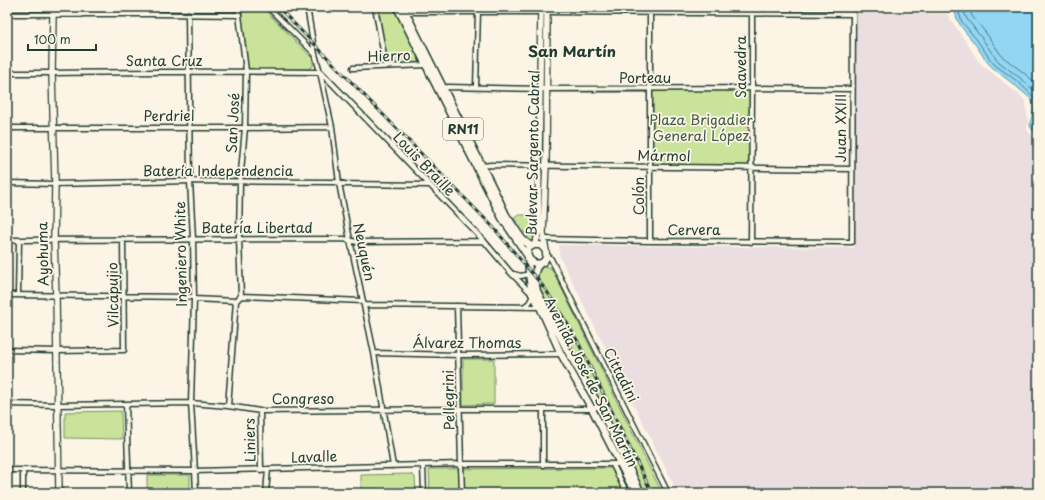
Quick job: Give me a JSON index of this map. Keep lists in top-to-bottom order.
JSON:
{
  "streets": {
    "main road": ["RN11", "Avenida José de San Martín"],
    "street": [
      "Hierro",
      "Santa Cruz",
      "Saavedra",
      "Porteau",
      "Perdriel",
      "San José",
      "Juan XXIII",
      "Bulevar Sargento Cabral",
      "Mármol",
      "Louis Braille",
      "Batería Independencia",
      "Colón",
      "Batería Libertad",
      "Cervera",
      "Neuquén",
      "Ayohuma",
      "Ingeniero White",
      "Vilcapujio",
      "Álvarez Thomas",
      "Cittadini",
      "Congreso",
      "Pellegrini",
      "Liniers",
      "Lavalle"
    ]
  },
  "crossings": [
    ["Hierro", "RN11"],
    ["Santa Cruz", "San José"],
    ["Santa Cruz", "Louis Braille"],
    ["Santa Cruz", "Neuquén"],
    ["Santa Cruz", "Ayohuma"],
    ["Santa Cruz", "Ingeniero White"],
    ["Saavedra", "Porteau"],
    ["Saavedra", "Mármol"],
    ["Saavedra", "Cervera"],
    ["Porteau", "Juan XXIII"],
    ["Porteau", "RN11"],
    ["Porteau", "Bulevar Sargento Cabral"],
    ["Porteau", "Colón"],
    ["Perdriel", "San José"],
    ["Perdriel", "Neuquén"],
    ["Perdriel", "Ayohuma"],
    ["Perdriel", "Ingeniero White"],
    ["San José", "Batería Independencia"],
    ["San José", "Batería Libertad"],
    ["Juan XXIII", "Mármol"],
    ["Juan XXIII", "Cervera"],
    ["RN11", "Bulevar Sargento Cabral"],
    ["RN11", "Mármol"],
    ["RN11", "Cervera"],
    ["RN11", "Cittadini"],
    ["RN11", "Avenida José de San Martín"],
    ["Bulevar Sargento Cabral", "Mármol"],
    ["Bulevar Sargento Cabral", "Cervera"],
    ["Bulevar Sargento Cabral", "Cittadini"],
    ["Bulevar Sargento Cabral", "Avenida José de San Martín"],
    ["Mármol", "Colón"],
    ["Louis Braille", "Batería Independencia"],
    ["Louis Braille", "Batería Libertad"],
    ["Louis Braille", "Neuquén"],
    ["Louis Braille", "Avenida José de San Martín"],
    ["Batería Independencia", "Neuquén"],
    ["Batería Independencia", "Ayohuma"],
    ["Batería Independencia", "Ingeniero White"],
    ["Colón", "Cervera"],
    ["Batería Libertad", "Neuquén"],
    ["Batería Libertad", "Ayohuma"],
    ["Batería Libertad", "Ingeniero White"],
    ["Batería Libertad", "Vilcapujio"],
    ["Cervera", "Cittadini"],
    ["Cervera", "Avenida José de San Martín"],
    ["Neuquén", "Álvarez Thomas"],
    ["Neuquén", "Congreso"],
    ["Neuquén", "Lavalle"],
    ["Ayohuma", "Vilcapujio"],
    ["Ayohuma", "Congreso"],
    ["Ayohuma", "Lavalle"],
    ["Ingeniero White", "Congreso"],
    ["Ingeniero White", "Lavalle"],
    ["Álvarez Thomas", "Avenida José de San Martín"],
    ["Álvarez Thomas", "Pellegrini"],
    ["Cittadini", "Avenida José de San Martín"],
    ["Avenida José de San Martín", "Congreso"],
    ["Avenida José de San Martín", "Lavalle"],
    ["Congreso", "Pellegrini"],
    ["Congreso", "Liniers"],
    ["Pellegrini", "Lavalle"],
    ["Liniers", "Lavalle"]
  ],
  "districts": ["San Martín"],
  "parks": ["Plaza Brigadier General López"],
  "scale_bar": "100 m"
}
